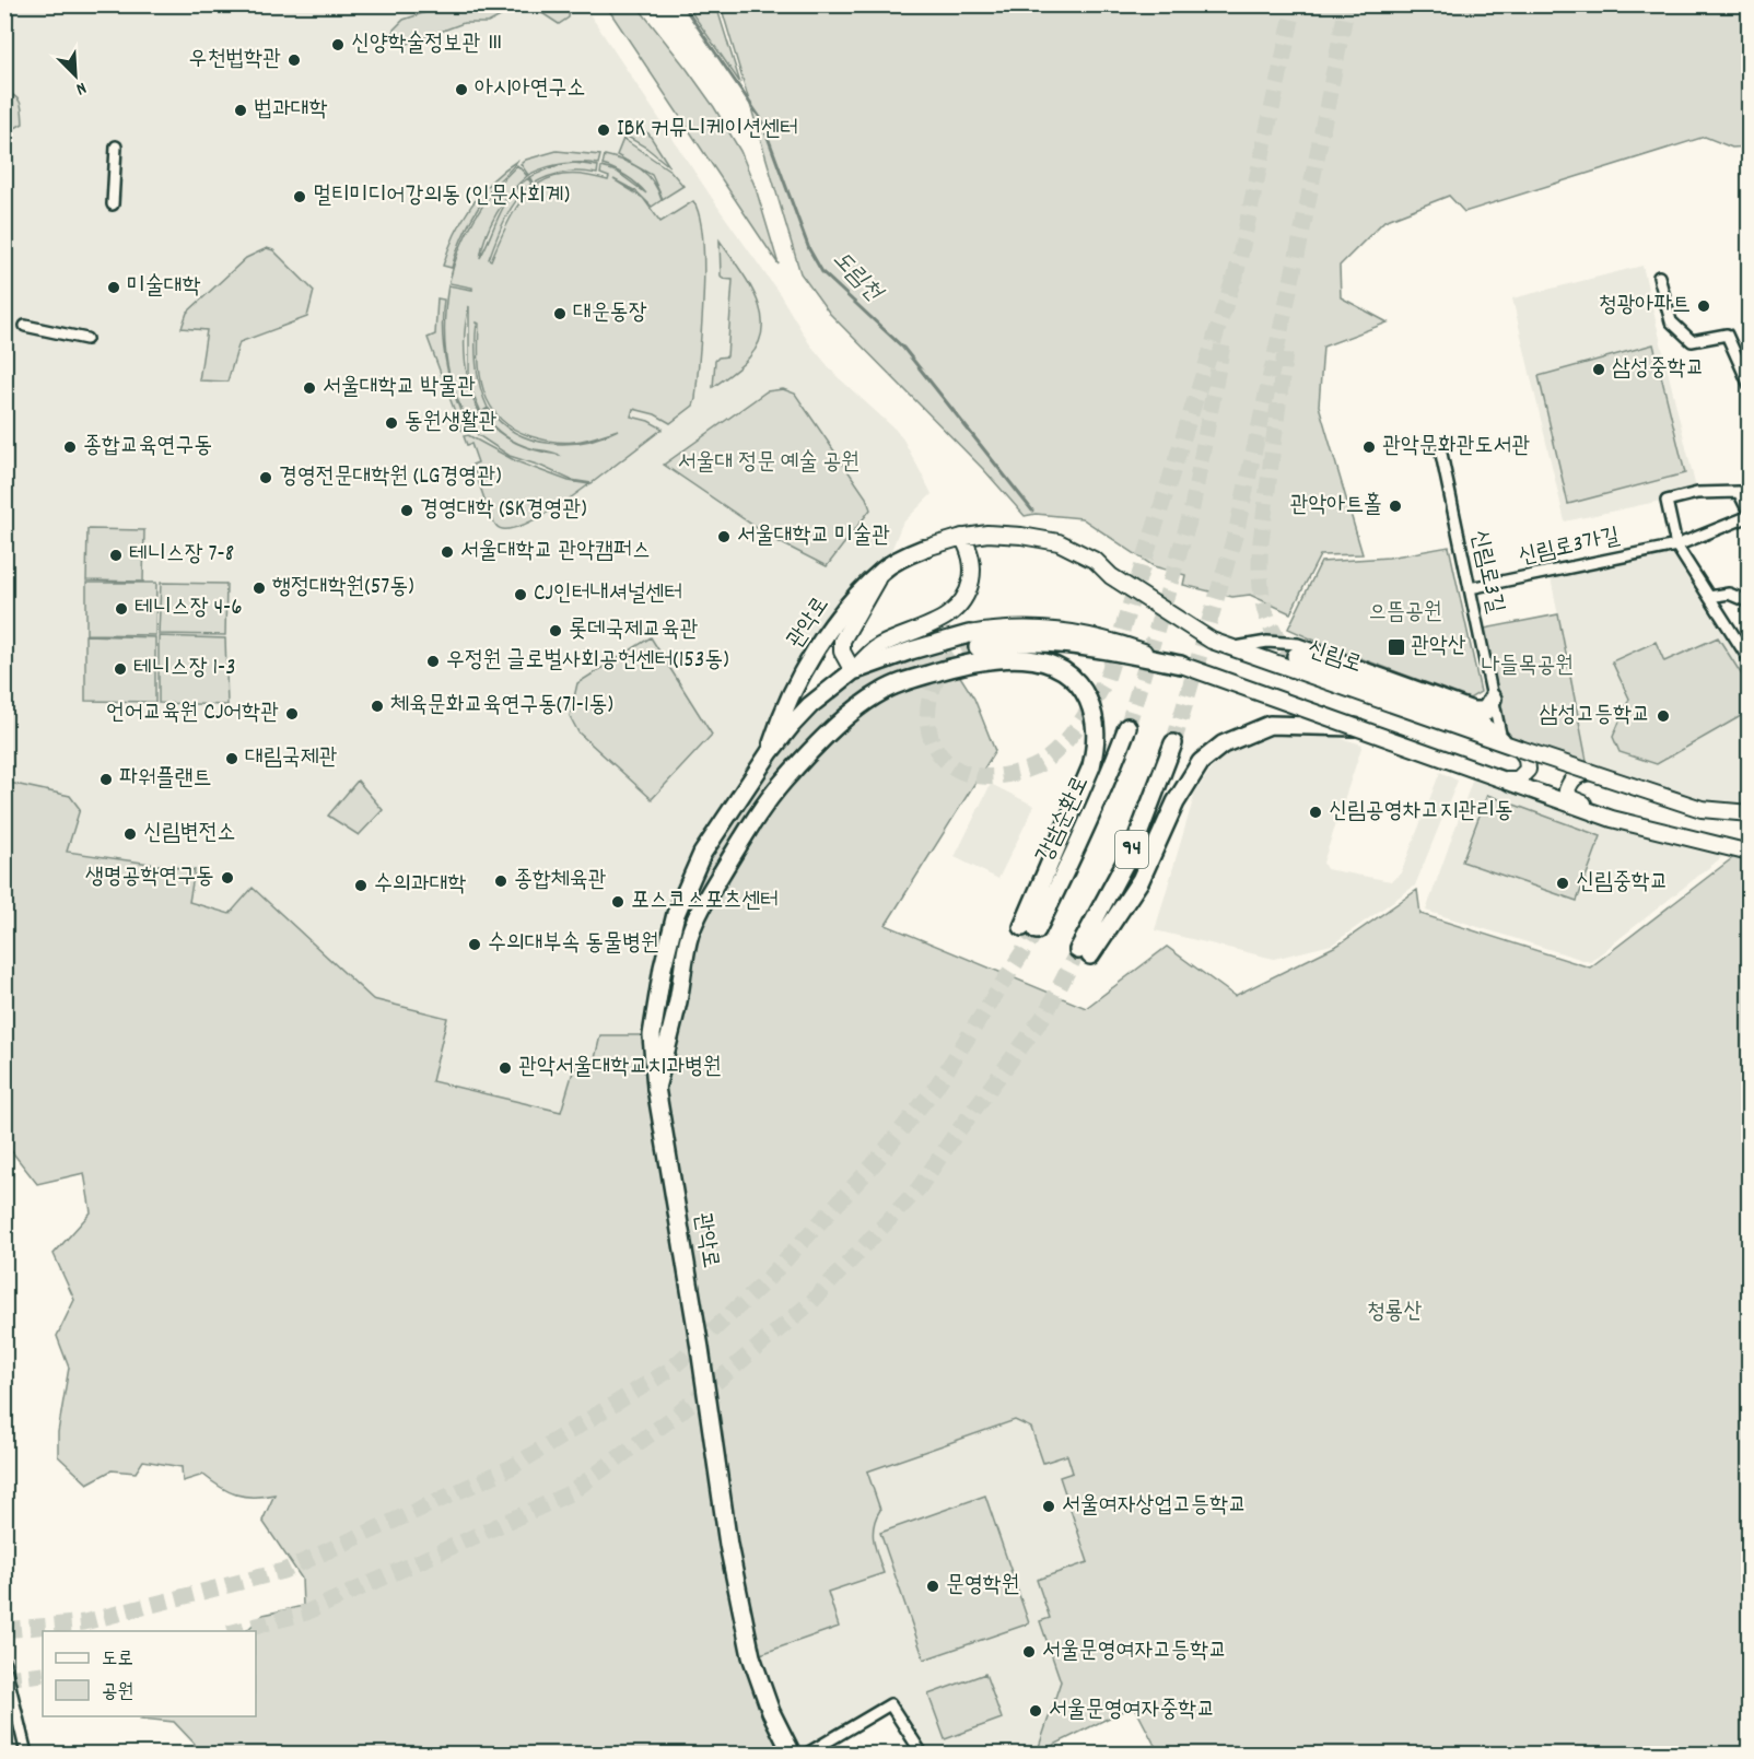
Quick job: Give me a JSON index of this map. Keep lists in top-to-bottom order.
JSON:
{
  "streets": {
    "main road": [
      "관악로",
      "신림로",
      "강남순환로",
      "94"
    ],
    "street": ["신림로3가길", "신림로3길"]
  },
  "crossings": [
    ["신림로3가길", "신림로3길"],
    ["신림로3길", "신림로"],
    ["관악로", "신림로"],
    ["관악로", "강남순환로"]
  ],
  "water": ["도림천"],
  "parks": [
    "서울대 정문 예술 공원",
    "으뜸공원",
    "나들목공원",
    "청룡산"
  ],
  "places": {
    "other": [
      "신양학술정보관 Ⅲ",
      "우천법학관",
      "아시아연구소",
      "법과대학",
      "IBK 커뮤니케이션센터",
      "멀티미디어강의동 (인문사회계)",
      "미술대학",
      "청광아파트",
      "대운동장",
      "삼성중학교",
      "서울대학교 박물관",
      "동원생활관",
      "종합교육연구동",
      "관악문화관도서관",
      "경영전문대학원 (LG경영관)",
      "관악아트홀",
      "경영대학 (SK경영관)",
      "서울대학교 미술관",
      "서울대학교 관악캠퍼스",
      "테니스장 7-8",
      "행정대학원(57동)",
      "CJ인터내셔널센터",
      "테니스장 4-6",
      "롯데국제교육관",
      "우정원 글로벌사회공헌센터(153동)",
      "테니스장 1-3",
      "체육문화교육연구동(71-1동)",
      "언어교육원 CJ어학관",
      "삼성고등학교",
      "대림국제관",
      "파워플랜트",
      "신림공영차고지관리동",
      "신림변전소",
      "생명공학연구동",
      "종합체육관",
      "신림중학교",
      "수의과대학",
      "포스코스포츠센터",
      "수의대부속 동물병원",
      "관악서울대학교치과병원",
      "서울여자상업고등학교",
      "문영학원",
      "서울문영여자고등학교",
      "서울문영여자중학교"
    ],
    "transit": ["관악산"]
  },
  "legend": ["도로", "공원"],
  "north": "bottom right"
}
